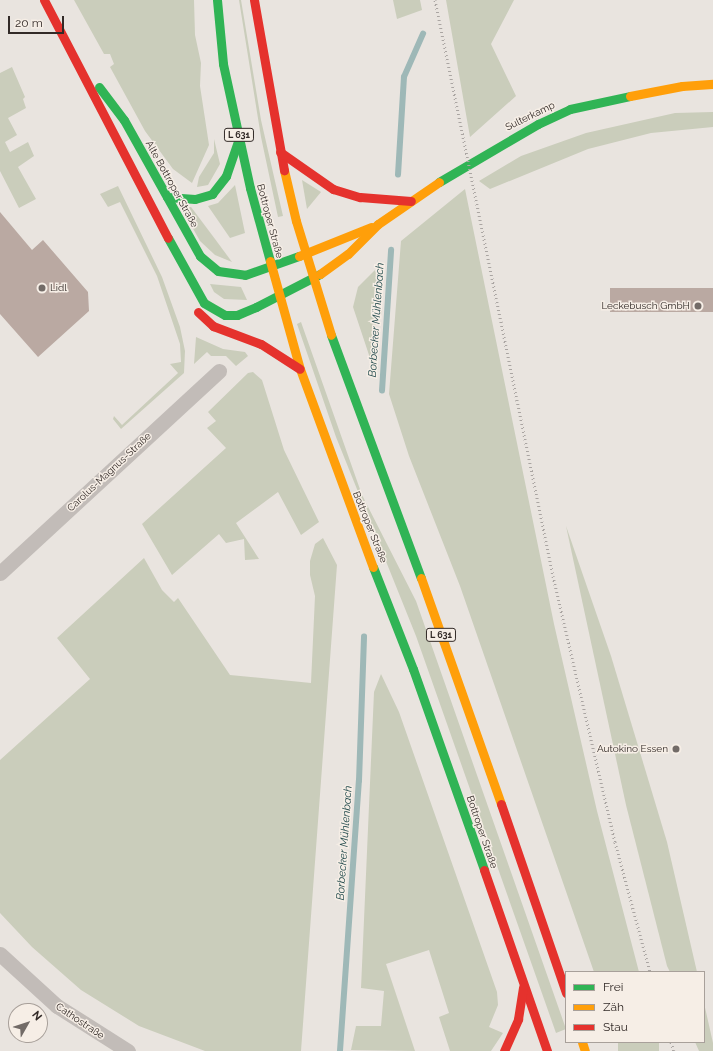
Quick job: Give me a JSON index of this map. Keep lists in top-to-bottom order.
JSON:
{
  "streets": {
    "main road": [
      "Sulterkamp",
      "L 631",
      "Alte Bottroper Straße",
      "Bottroper Straße"
    ],
    "street": ["Carolus-Magnus-Straße", "Cathostraße"]
  },
  "crossings": [
    ["Sulterkamp", "L 631"],
    ["Sulterkamp", "Alte Bottroper Straße"],
    ["Sulterkamp", "Bottroper Straße"],
    ["Alte Bottroper Straße", "Bottroper Straße"]
  ],
  "water": ["Borbecker Mühlenbach"],
  "places": ["Lidl", "Leckebusch GmbH", "Autokino Essen"],
  "legend": ["Frei", "Zäh", "Stau"],
  "scale_bar": "20 m",
  "north": "top right"
}
